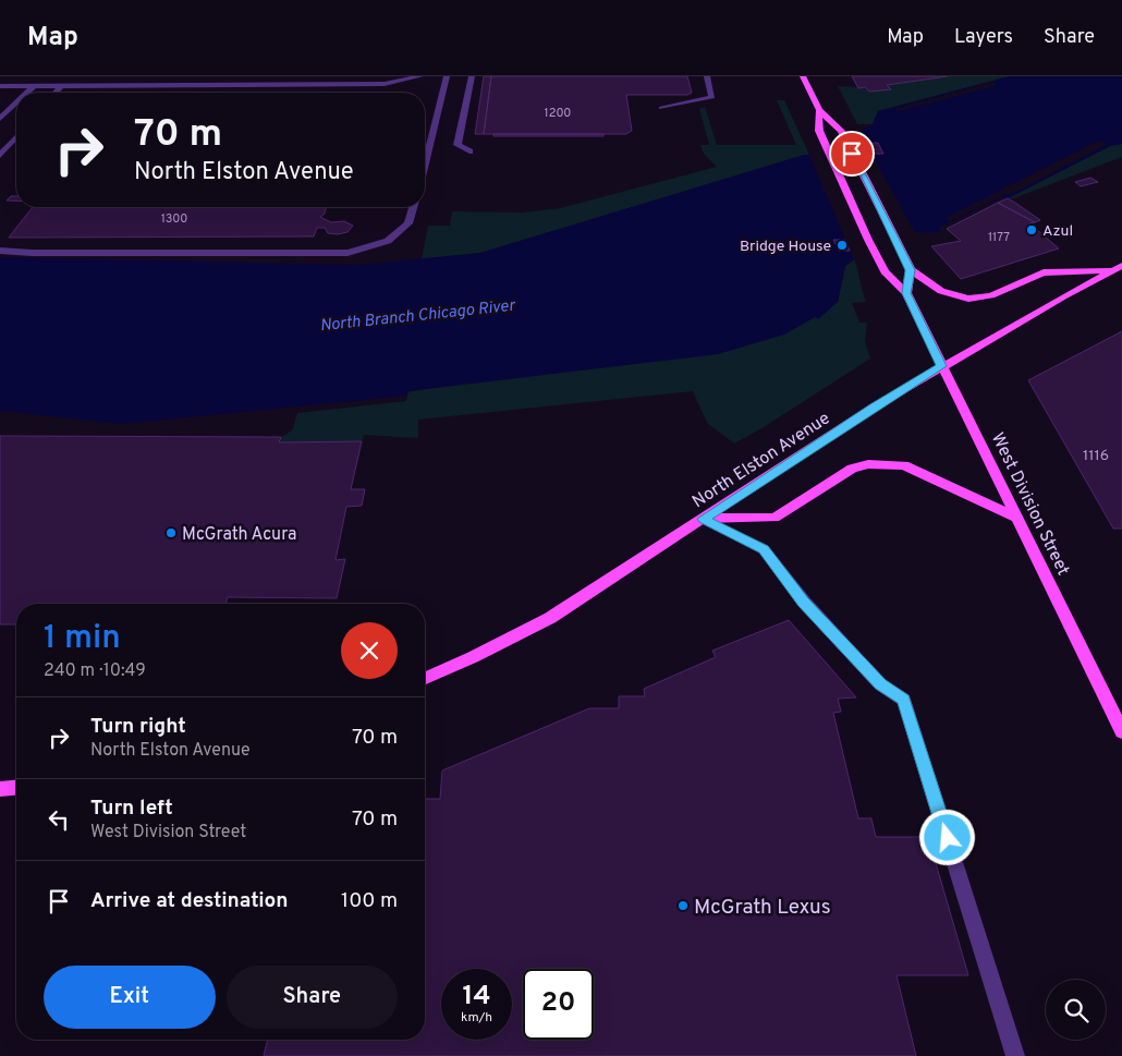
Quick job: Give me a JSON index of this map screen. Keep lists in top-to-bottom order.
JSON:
{
  "streets": {
    "main road": ["North Elston Avenue", "West Division Street"]
  },
  "crossings": [
    ["North Elston Avenue", "West Division Street"]
  ],
  "water": ["North Branch Chicago River"],
  "places": [
    "Azul",
    "Bridge House",
    "McGrath Acura",
    "McGrath Lexus"
  ],
  "house_numbers": [
    "1200",
    "1300",
    "1177",
    "1116"
  ],
  "page": {
    "header": "Map",
    "nav": ["Map", "Layers", "Share"],
    "turn": ["70 m", "North Elston Avenue"],
    "heading": ["1 min", "240 m · 10:49"],
    "list": [
      {
        "name": "Turn right",
        "note": "North Elston Avenue",
        "value": "70 m"
      },
      {
        "name": "Turn left",
        "note": "West Division Street",
        "value": "70 m"
      },
      {
        "name": "Arrive at destination",
        "value": "100 m"
      }
    ],
    "buttons": ["Exit", "Share"],
    "speed": "14 km/h",
    "limit": "20"
  }
}
